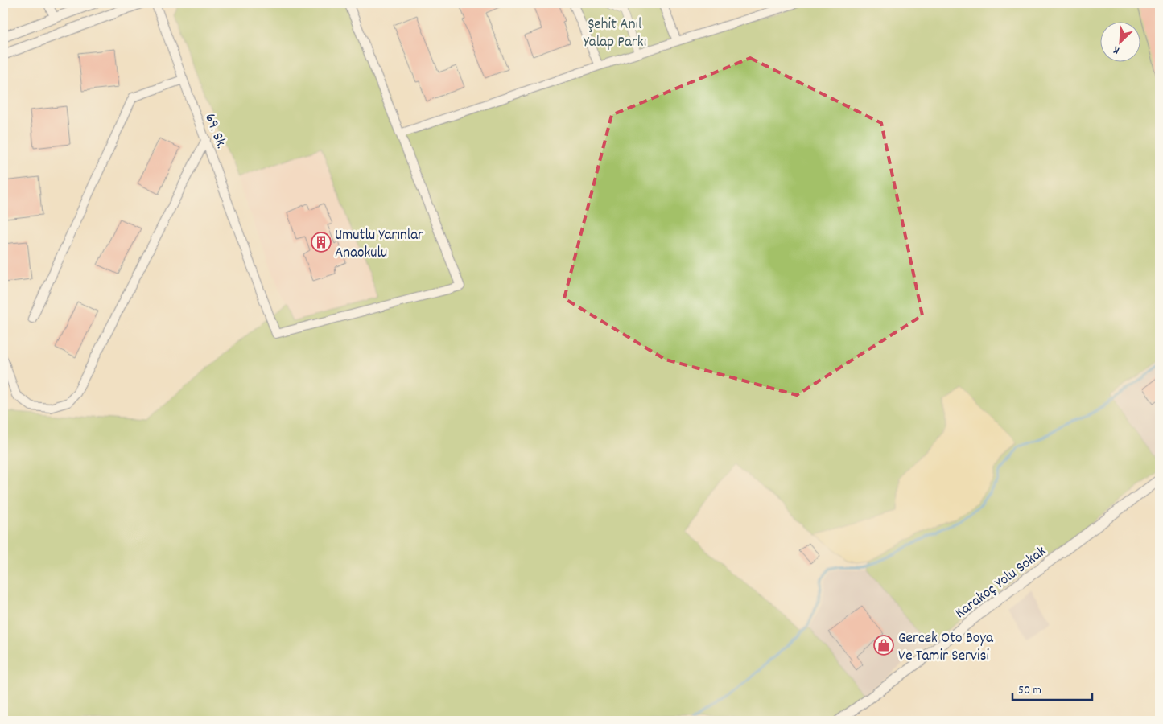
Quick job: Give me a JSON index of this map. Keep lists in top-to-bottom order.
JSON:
{
  "streets": {
    "street": ["69. Sk.", "Karakoç Yolu Sokak"]
  },
  "parks": ["Şehit Anıl Yalap Parkı"],
  "places": {
    "building": ["Umutlu Yarınlar Anaokulu"],
    "shop": ["Gercek Oto Boya Ve Tamir Servisi"]
  },
  "scale_bar": "50 m",
  "north": "bottom left"
}
